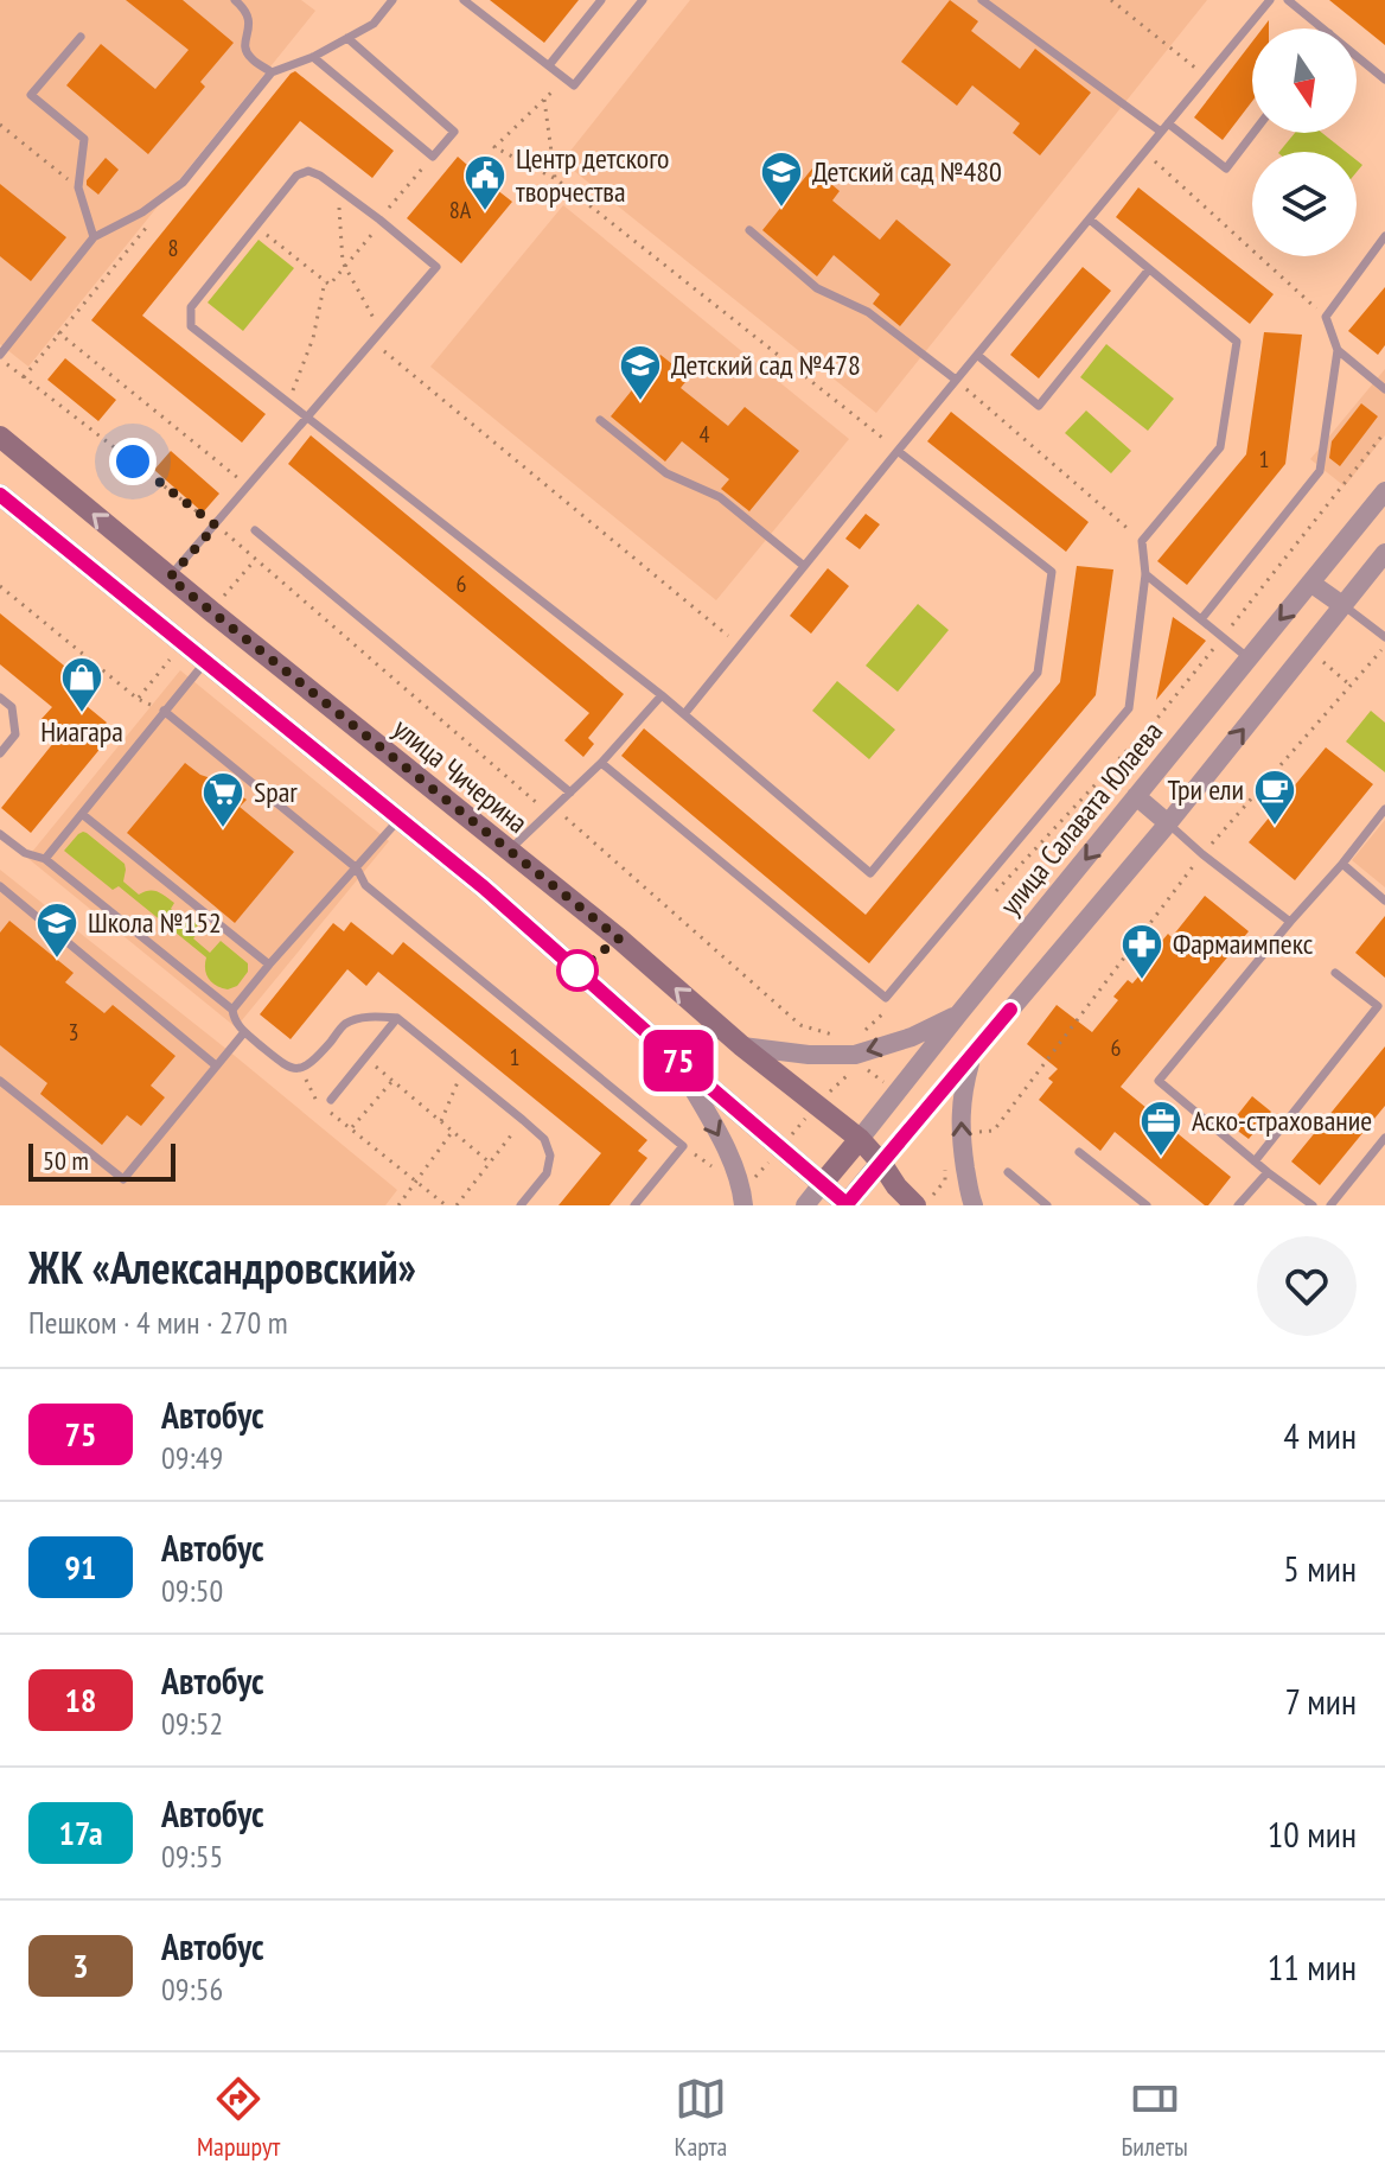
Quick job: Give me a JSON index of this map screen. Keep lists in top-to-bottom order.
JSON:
{
  "streets": {
    "main road": ["улица Чичерина", "улица Салавата Юлаева"]
  },
  "crossings": [
    ["улица Чичерина", "улица Салавата Юлаева"]
  ],
  "places": {
    "school or university": ["Детский сад №480", "Детский сад №478", "Школа №152"],
    "public building": ["Центр детского творчества"],
    "shop": ["Ниагара"],
    "cafe": ["Три ели"],
    "supermarket": ["Spar"],
    "pharmacy": ["Фармаимпекс"],
    "office": ["Аско-страхование"]
  },
  "lines": ["bus line 75"],
  "house_numbers": [
    "8А",
    "8",
    "4",
    "1",
    "6",
    "3",
    "6",
    "1"
  ],
  "scale_bar": "50 m",
  "north": "bottom",
  "page": {
    "on_map": "75",
    "scale": "50 m",
    "heading": ["ЖК «Александровский»", "Пешком · 4 мин · 270 m"],
    "list": [
      {
        "mark": "75",
        "name": "Автобус",
        "note": "09:49",
        "value": "4 мин"
      },
      {
        "mark": "91",
        "name": "Автобус",
        "note": "09:50",
        "value": "5 мин"
      },
      {
        "mark": "18",
        "name": "Автобус",
        "note": "09:52",
        "value": "7 мин"
      },
      {
        "mark": "17a",
        "name": "Автобус",
        "note": "09:55",
        "value": "10 мин"
      },
      {
        "mark": "3",
        "name": "Автобус",
        "note": "09:56",
        "value": "11 мин"
      }
    ],
    "tabs": ["Маршрут", "Карта", "Билеты"]
  }
}
